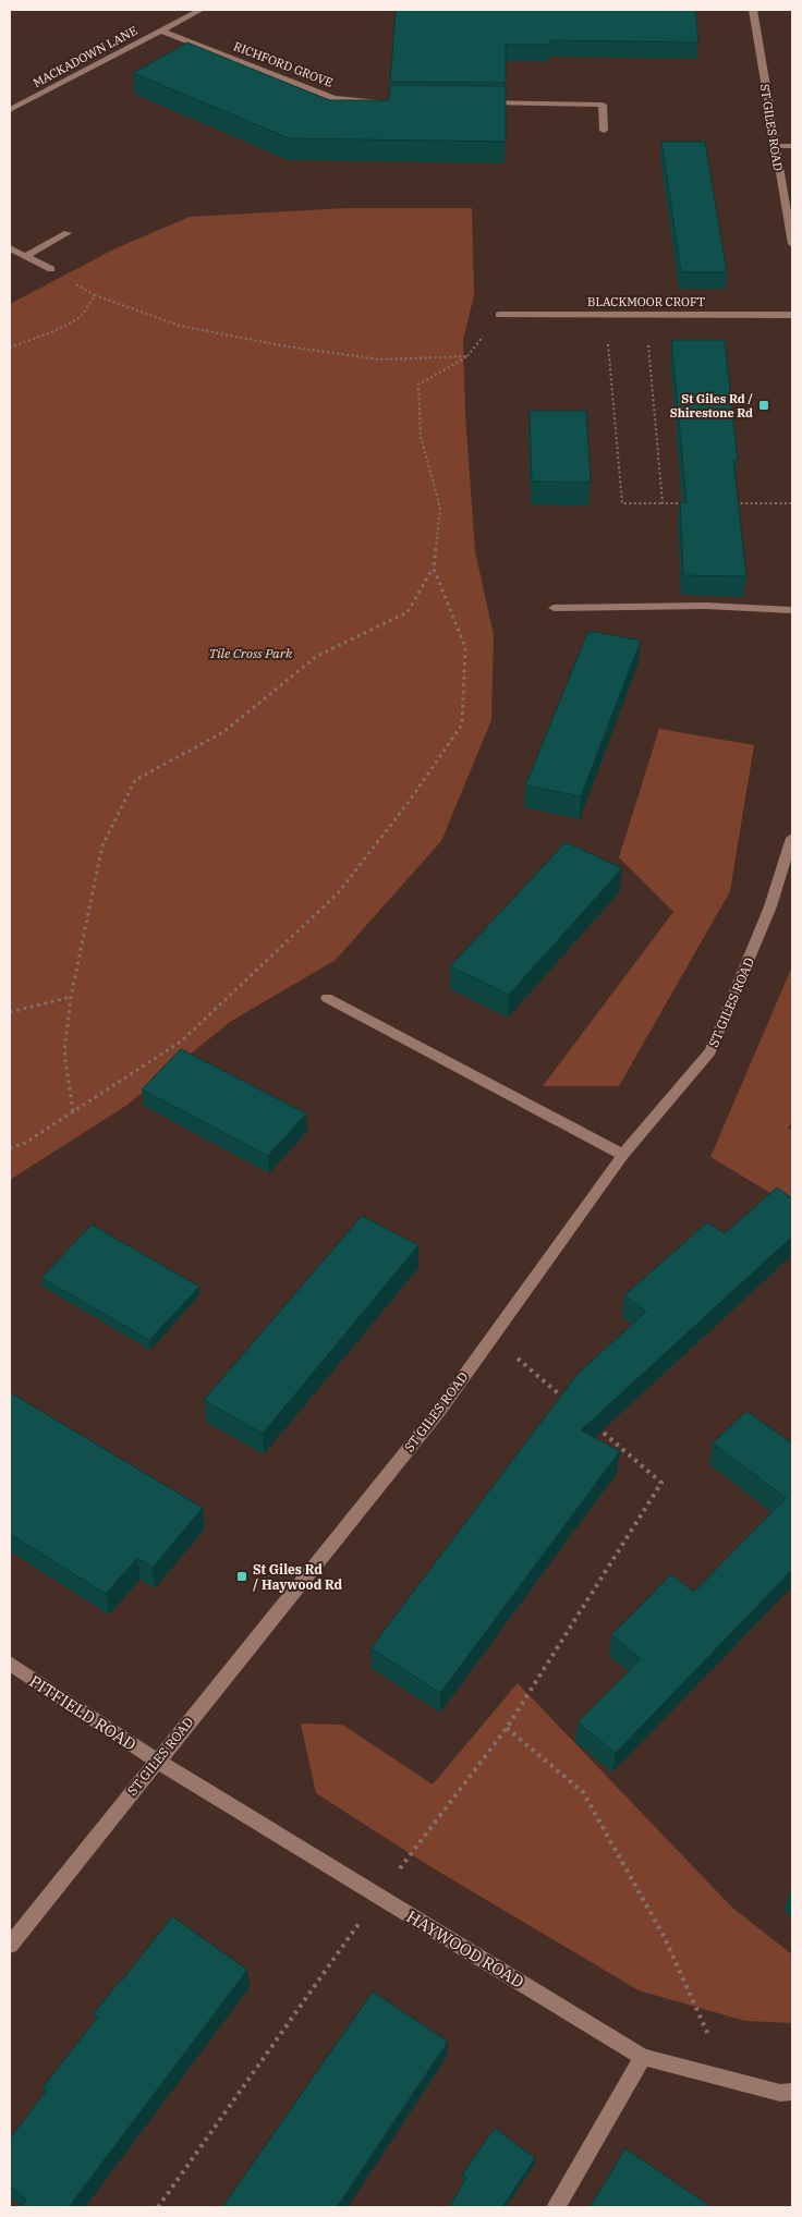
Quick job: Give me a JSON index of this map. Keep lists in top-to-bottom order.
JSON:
{
  "streets": {
    "street": [
      "MACKADOWN LANE",
      "RICHFORD GROVE",
      "ST GILES ROAD",
      "BLACKMOOR CROFT",
      "PITFIELD ROAD",
      "HAYWOOD ROAD"
    ]
  },
  "crossings": [
    ["MACKADOWN LANE", "RICHFORD GROVE"],
    ["ST GILES ROAD", "PITFIELD ROAD"],
    ["ST GILES ROAD", "HAYWOOD ROAD"],
    ["PITFIELD ROAD", "HAYWOOD ROAD"]
  ],
  "parks": ["Tile Cross Park"],
  "places": {
    "transit": ["St Giles Rd / Shirestone Rd", "St Giles Rd / Haywood Rd"]
  }
}
